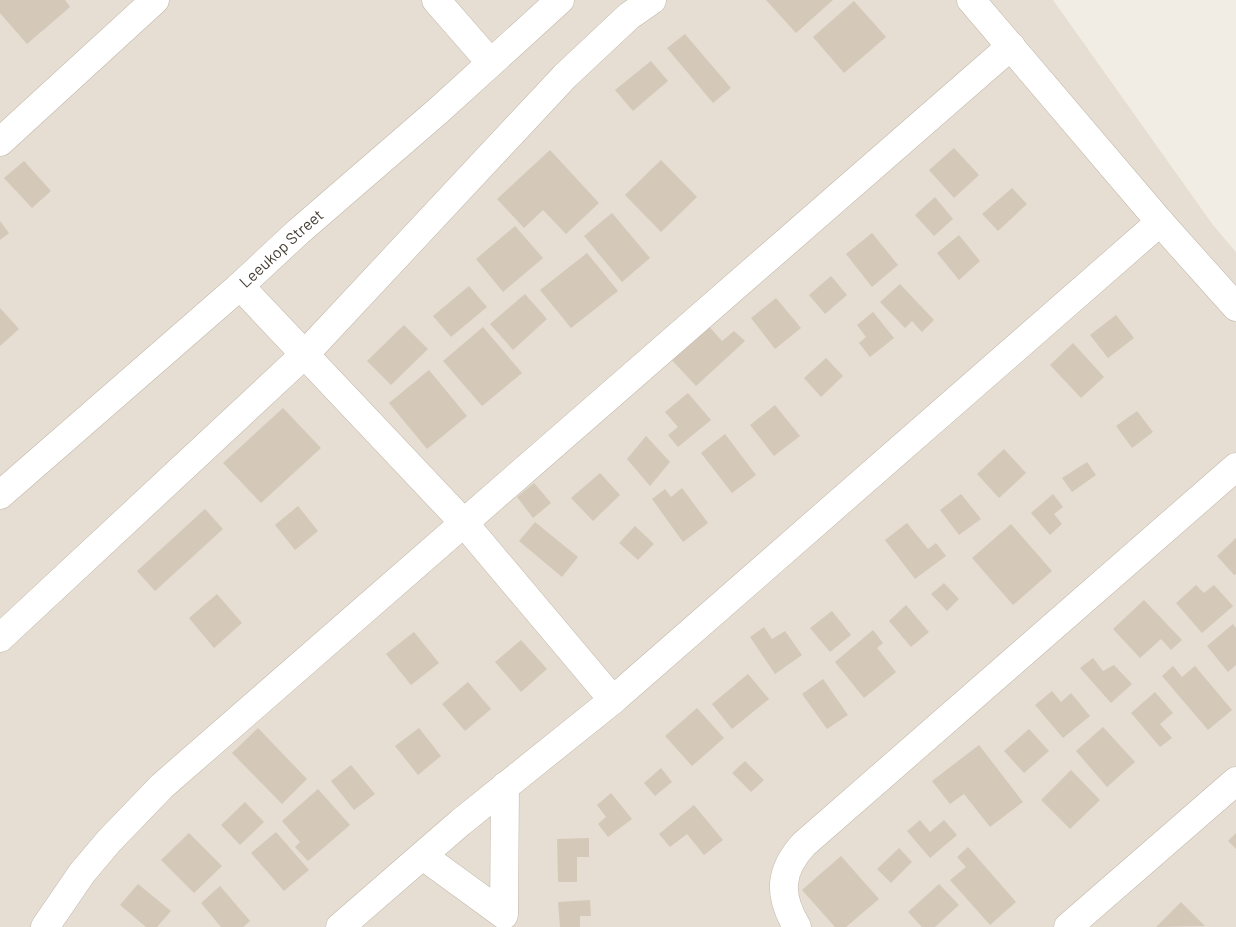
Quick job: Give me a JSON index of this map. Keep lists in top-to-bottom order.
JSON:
{
  "streets": {
    "street": ["Leeukop Street"]
  }
}
